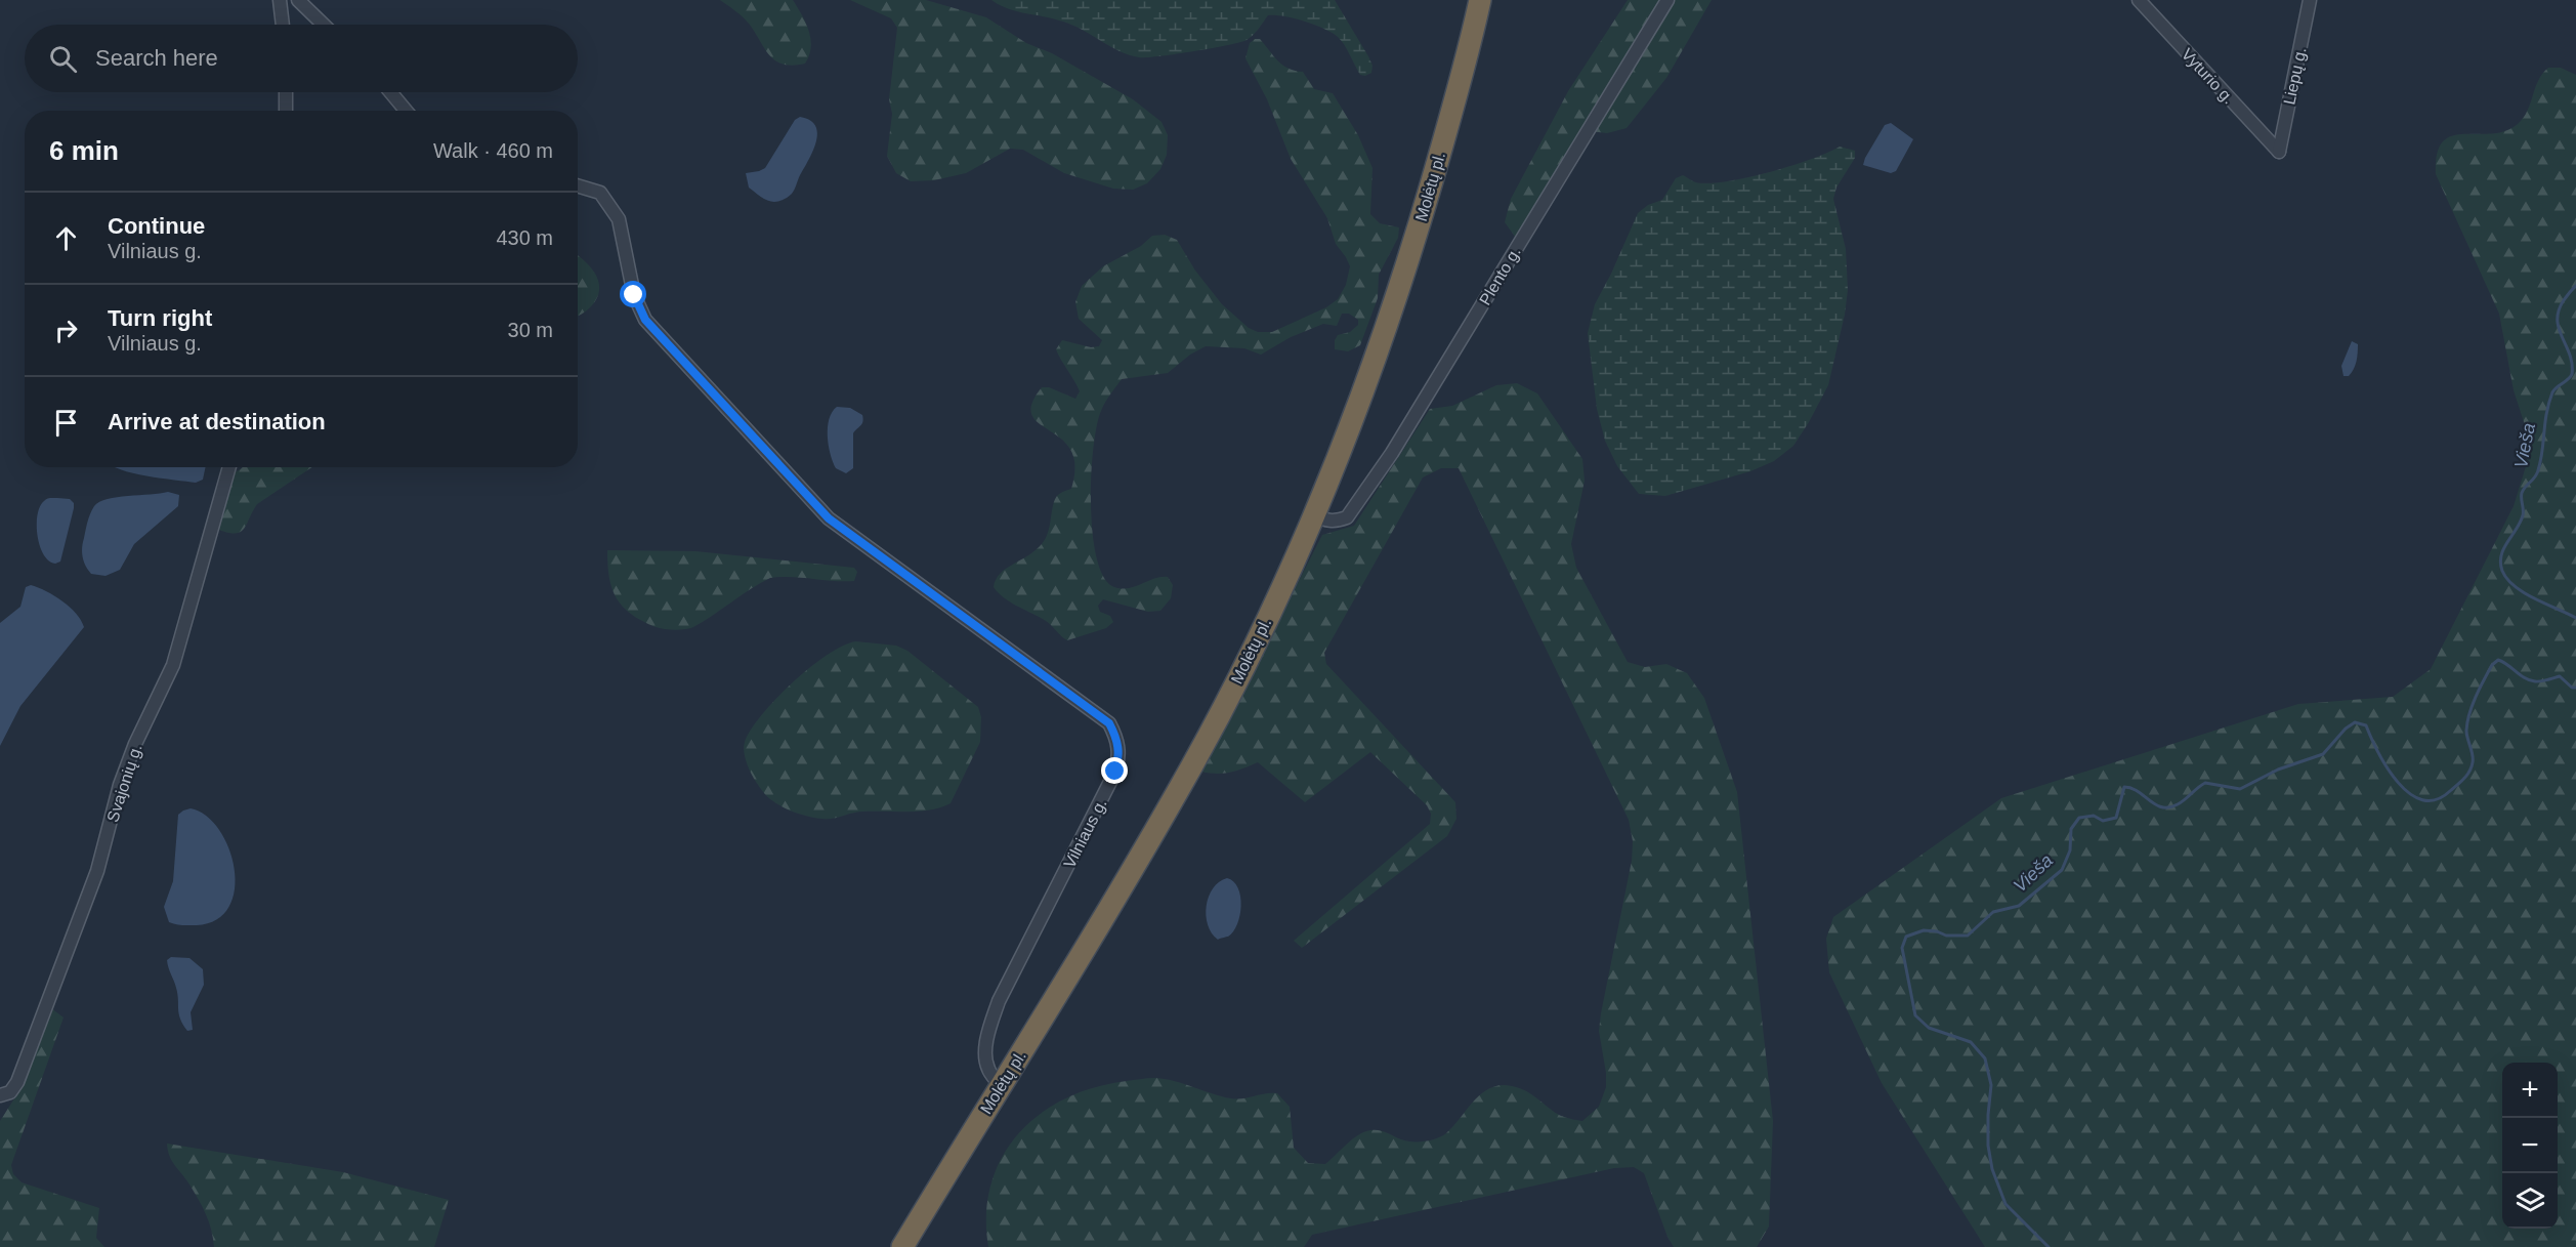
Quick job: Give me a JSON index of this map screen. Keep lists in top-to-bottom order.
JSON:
{
  "streets": {
    "highway": ["Molėtų pl."],
    "street": [
      "Vyturio g.",
      "Liepų g.",
      "Plento g.",
      "Svajonių g.",
      "Vilniaus g."
    ]
  },
  "crossings": [
    ["Vyturio g.", "Liepų g."],
    ["Molėtų pl.", "Plento g."],
    ["Molėtų pl.", "Vilniaus g."]
  ],
  "water": ["Vieša"],
  "page": {
    "search": "Search here",
    "heading": ["6 min", "Walk · 460 m"],
    "list": [
      ["Continue", "Vilniaus g.", "430 m"],
      ["Turn right", "Vilniaus g.", "30 m"],
      "Arrive at destination"
    ],
    "map_buttons": ["+", "−"]
  }
}
